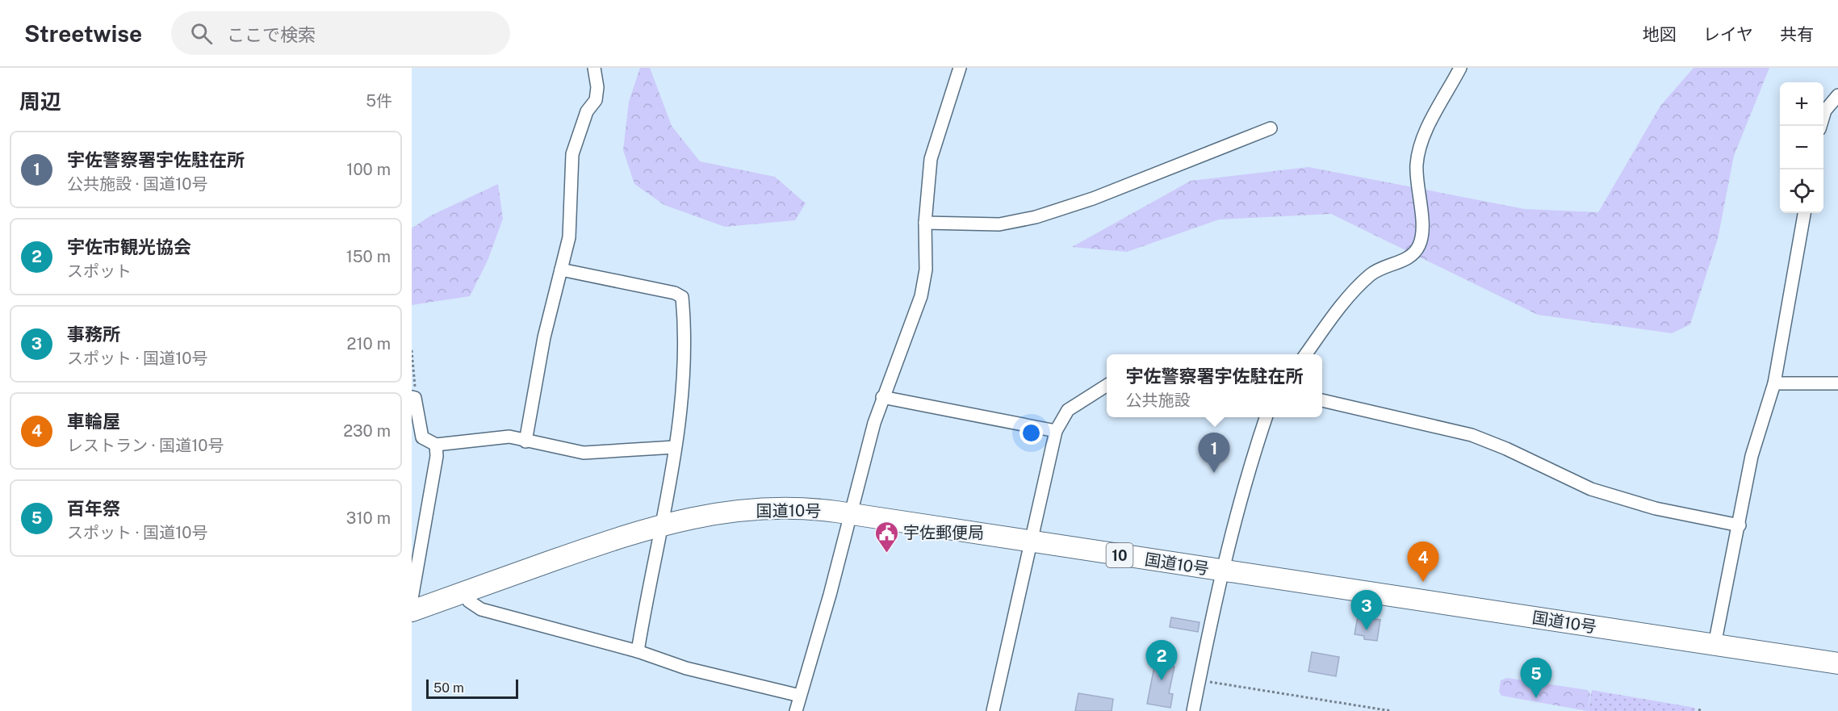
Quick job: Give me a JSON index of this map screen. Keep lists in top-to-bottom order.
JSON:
{
  "streets": {
    "highway": ["国道10号", "10"]
  },
  "places": {
    "public building": ["宇佐郵便局"]
  },
  "scale_bar": "50 m",
  "page": {
    "header": "Streetwise",
    "search": "ここで検索",
    "nav": ["地図", "レイヤ", "共有"],
    "heading": ["周辺", "5件"],
    "map_buttons": ["+", "−"],
    "list": [
      {
        "mark": "1",
        "name": "宇佐警察署宇佐駐在所",
        "note": "公共施設 · 国道10号",
        "value": "100 m"
      },
      {
        "mark": "2",
        "name": "宇佐市観光協会",
        "note": "スポット",
        "value": "150 m"
      },
      {
        "mark": "3",
        "name": "事務所",
        "note": "スポット · 国道10号",
        "value": "210 m"
      },
      {
        "mark": "4",
        "name": "車輪屋",
        "note": "レストラン · 国道10号",
        "value": "230 m"
      },
      {
        "mark": "5",
        "name": "百年祭",
        "note": "スポット · 国道10号",
        "value": "310 m"
      }
    ],
    "popup": ["宇佐警察署宇佐駐在所", "公共施設"],
    "pins": [
      "1",
      "4",
      "3",
      "2",
      "5"
    ],
    "scale": "50 m"
  }
}
